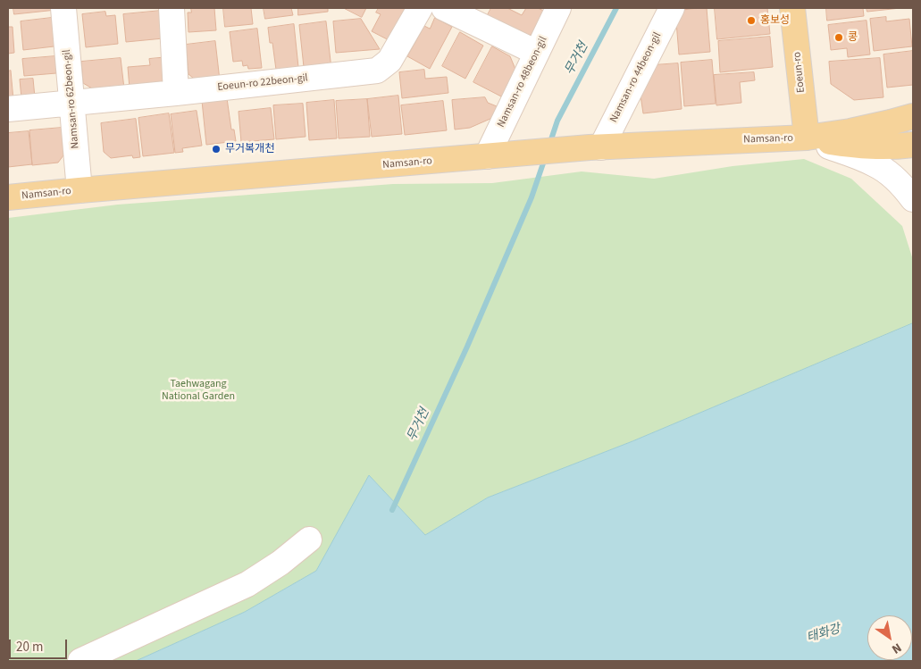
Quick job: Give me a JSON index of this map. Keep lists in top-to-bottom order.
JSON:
{
  "streets": {
    "main road": ["Eoeun-ro", "Namsan-ro"],
    "street": [
      "Namsan-ro 44beon-gil",
      "Namsan-ro 48beon-gil",
      "Eoeun-ro 22beon-gil",
      "Namsan-ro 62beon-gil"
    ]
  },
  "crossings": [
    ["Eoeun-ro", "Namsan-ro"],
    ["Namsan-ro 44beon-gil", "Namsan-ro"],
    ["Namsan-ro 48beon-gil", "Namsan-ro"],
    ["Eoeun-ro 22beon-gil", "Namsan-ro 62beon-gil"],
    ["Namsan-ro 62beon-gil", "Namsan-ro"]
  ],
  "water": ["무거천", "태화강"],
  "parks": ["Taehwagang National Garden"],
  "places": ["홍보성", "콩", "무거복개천"],
  "scale_bar": "20 m",
  "north": "bottom right"
}
